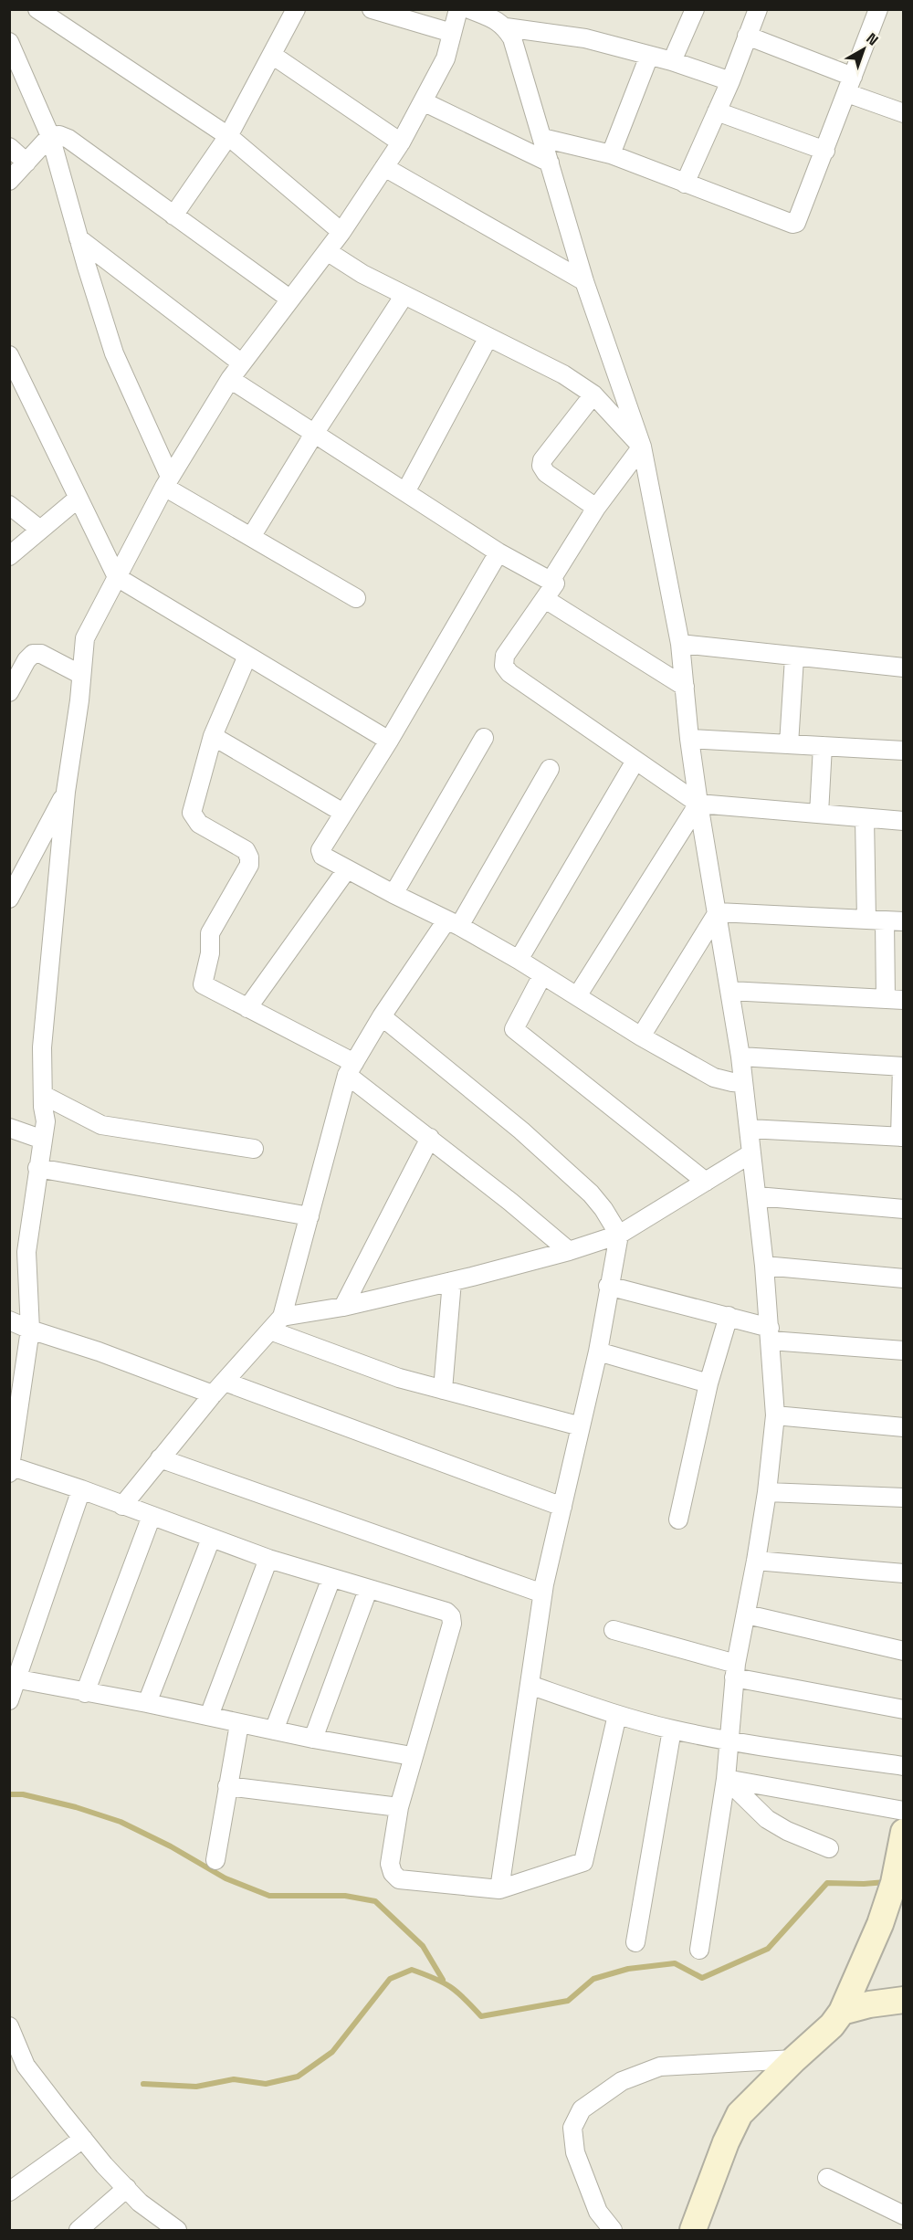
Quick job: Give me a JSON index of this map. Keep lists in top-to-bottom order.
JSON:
{
  "north": "top right"
}
